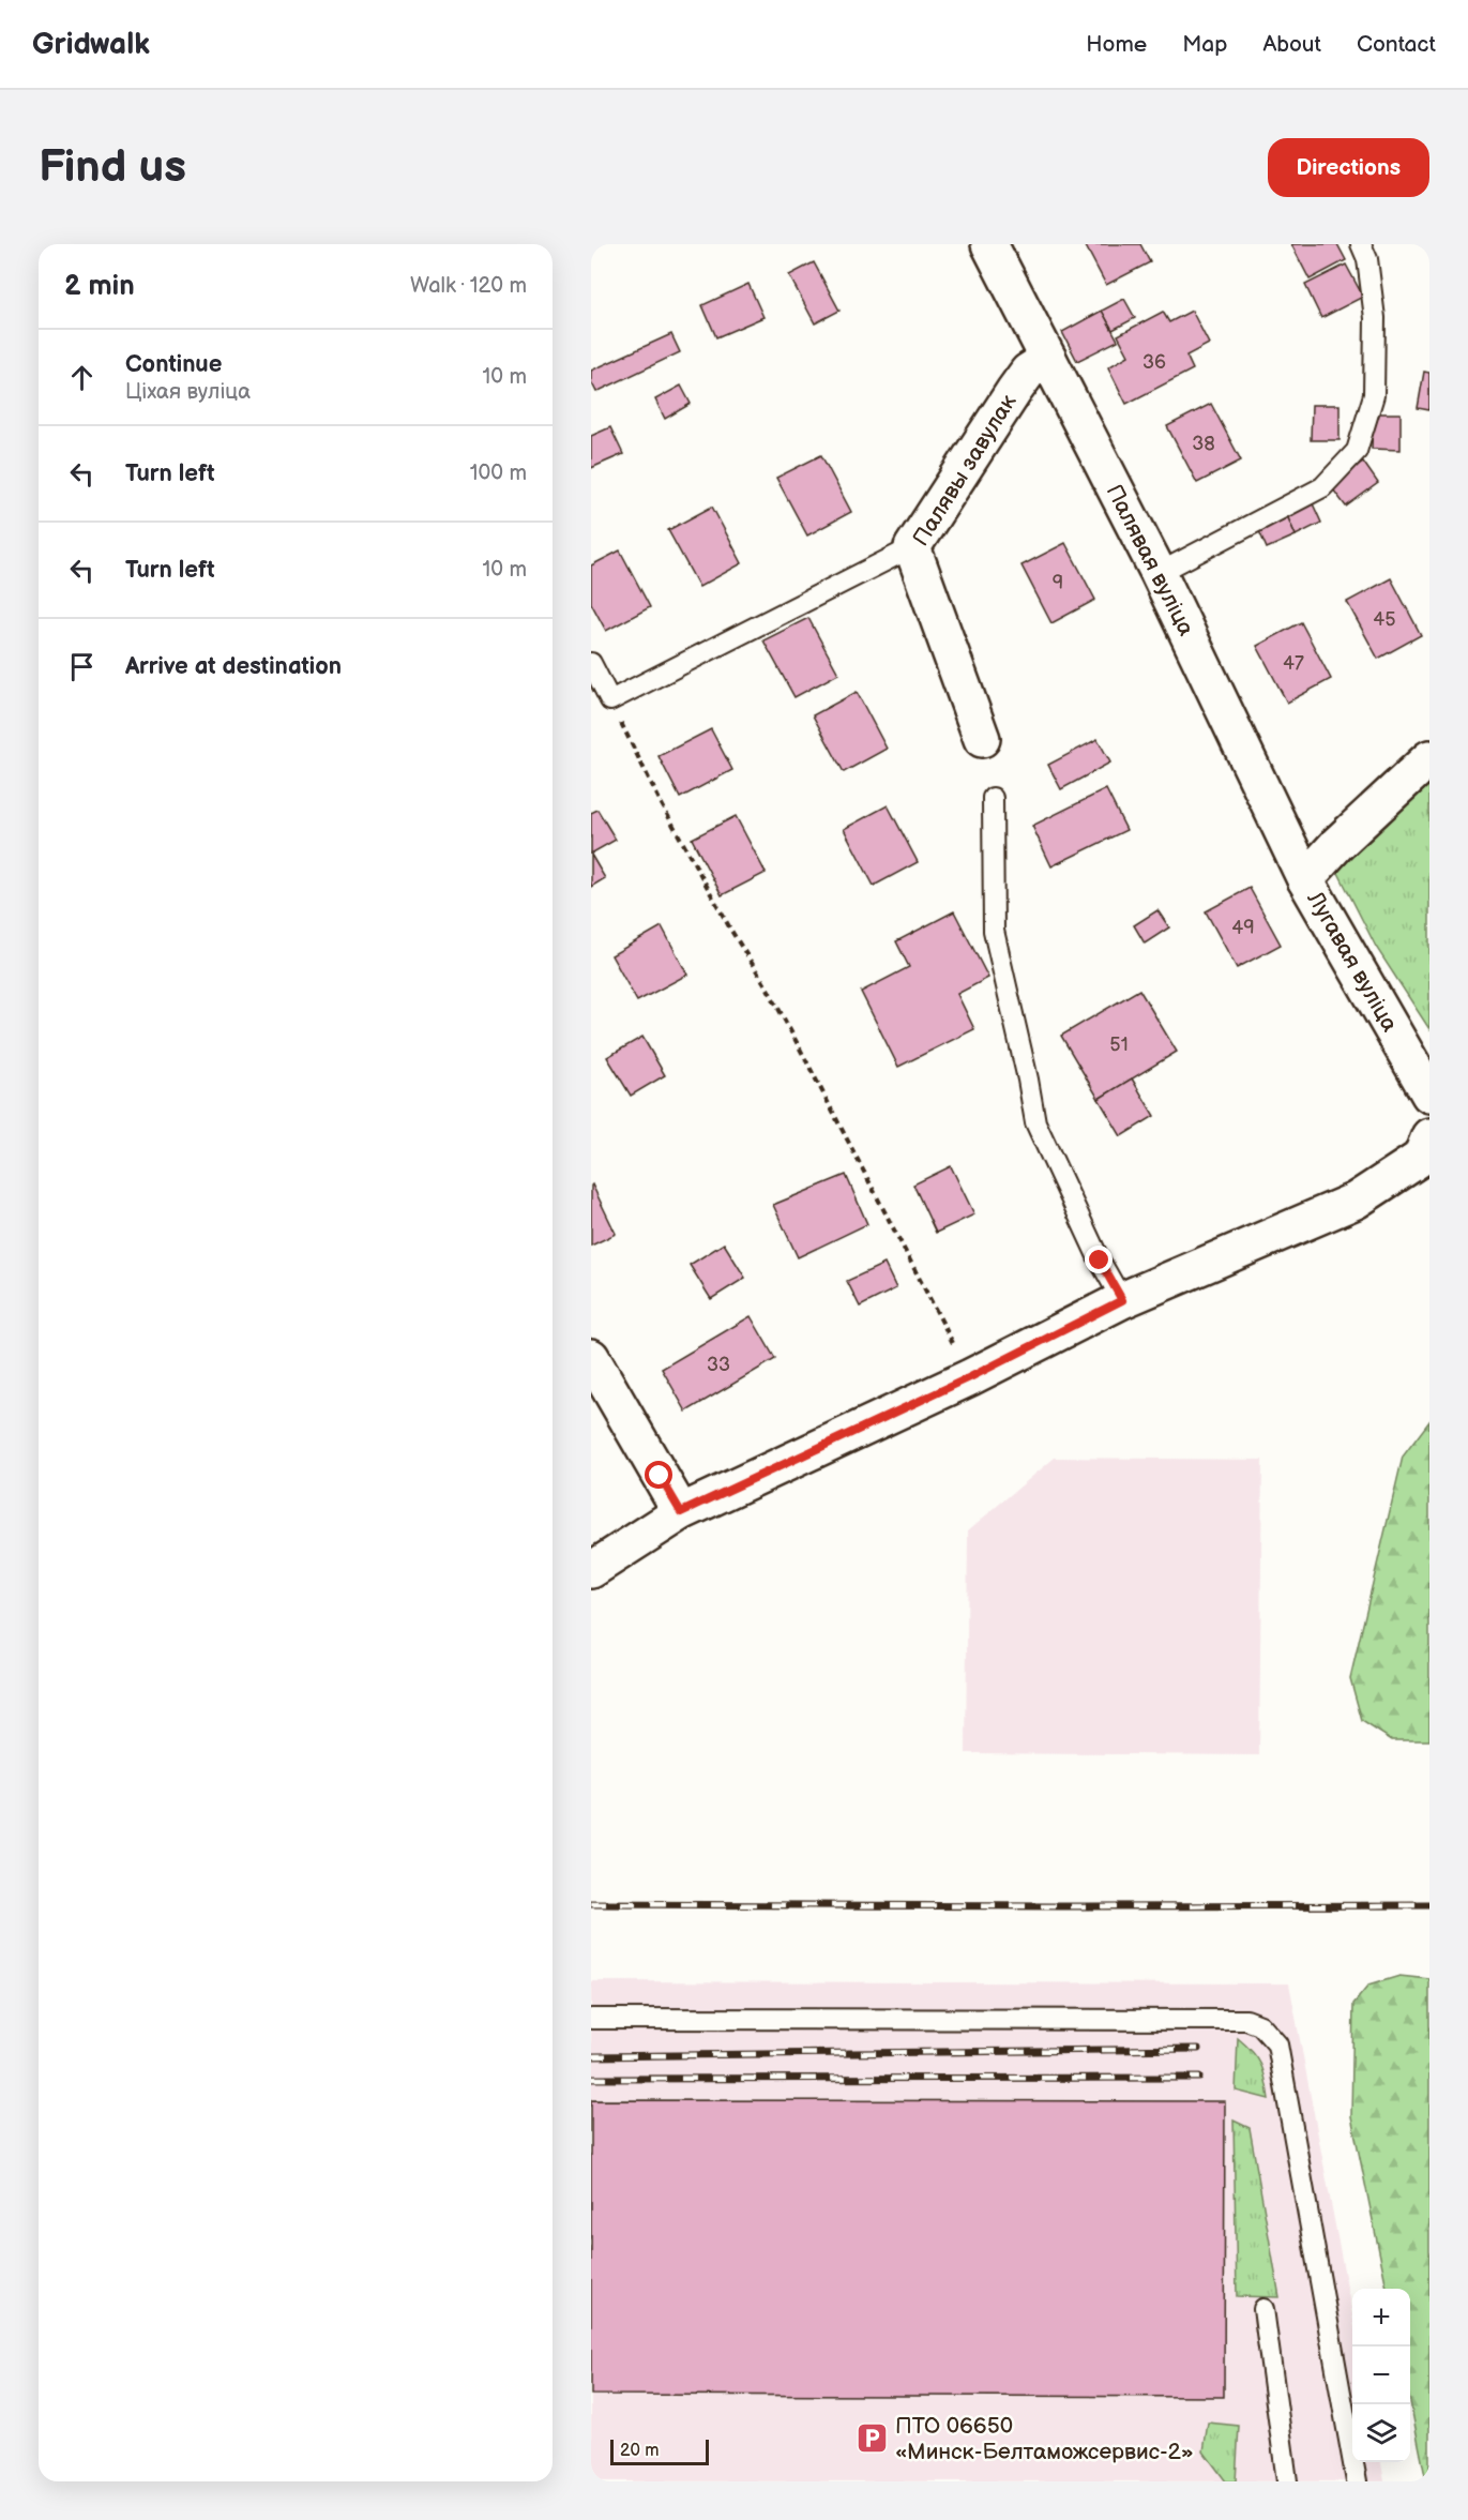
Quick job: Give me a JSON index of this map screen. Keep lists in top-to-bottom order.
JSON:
{
  "streets": {
    "street": ["Палявы завулак", "Палявая вуліца", "Лугавая вуліца"]
  },
  "crossings": [
    ["Палявы завулак", "Палявая вуліца"],
    ["Палявая вуліца", "Лугавая вуліца"]
  ],
  "places": {
    "parking": ["ПТО 06650 «Минск-Белтаможсервис-2»"]
  },
  "house_numbers": [
    "36",
    "38",
    "9",
    "45",
    "47",
    "49",
    "51",
    "33"
  ],
  "scale_bar": "20 m",
  "page": {
    "header": "Gridwalk",
    "nav": [
      "Home",
      "Map",
      "About",
      "Contact"
    ],
    "buttons": "Directions",
    "title": "Find us",
    "heading": ["2 min", "Walk · 120 m"],
    "list": [
      ["Continue", "Ціхая вуліца", "10 m"],
      ["Turn left", "100 m"],
      ["Turn left", "10 m"],
      "Arrive at destination"
    ],
    "map_buttons": ["+", "−"],
    "scale": "20 m"
  }
}
